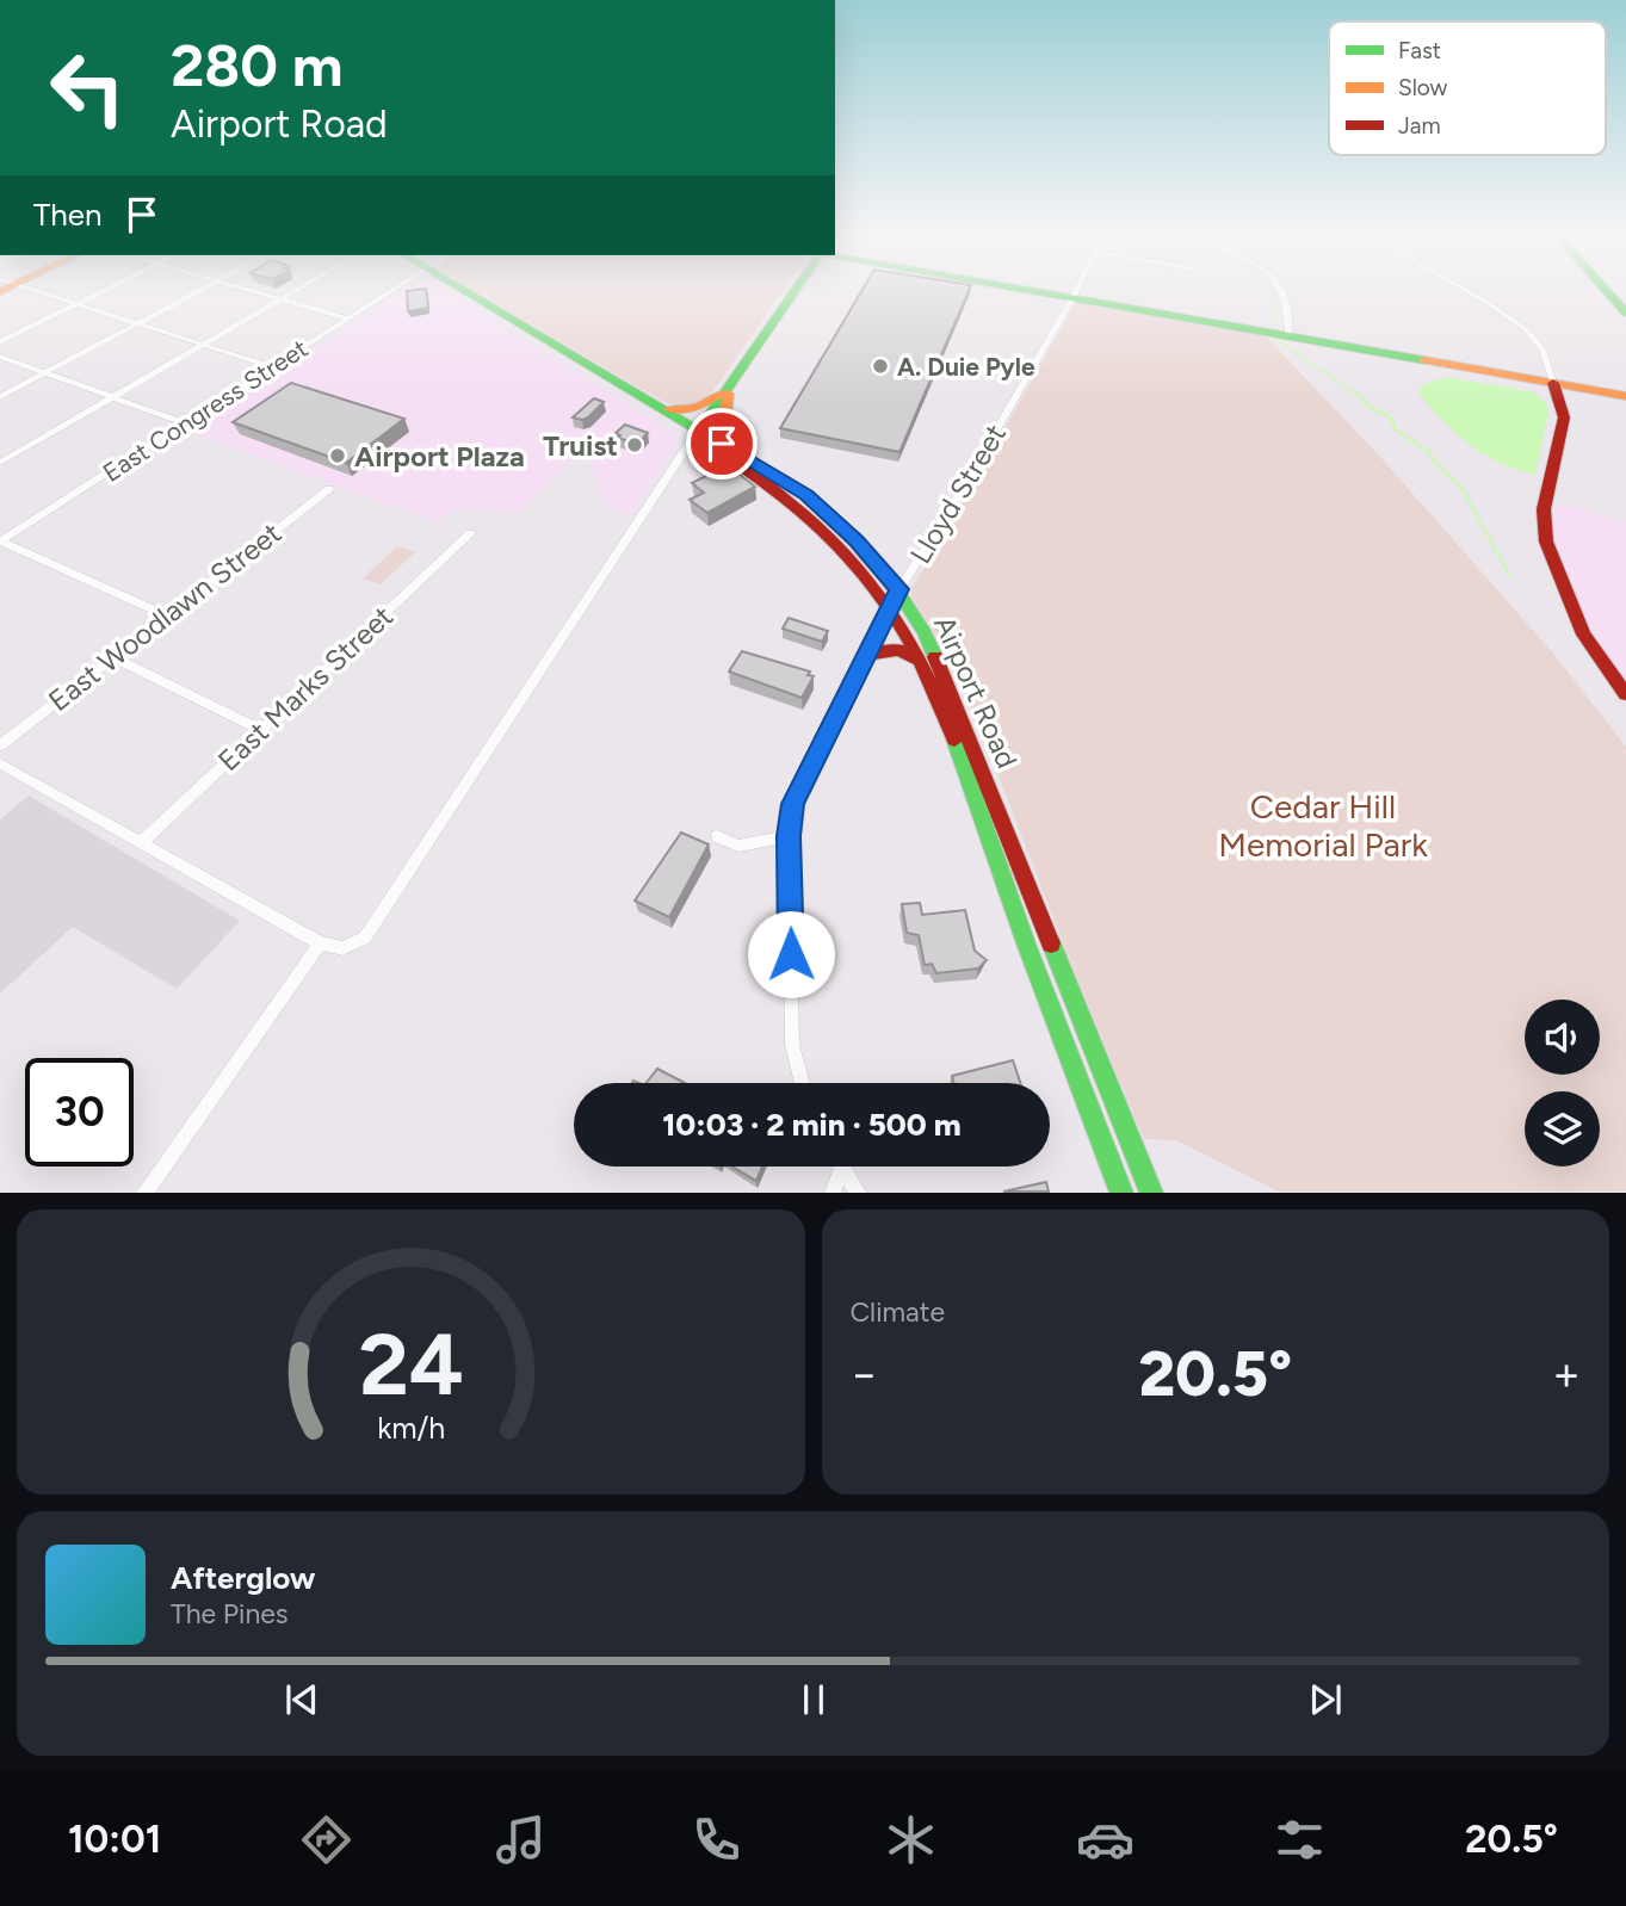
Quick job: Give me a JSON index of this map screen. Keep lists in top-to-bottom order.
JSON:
{
  "streets": {
    "main road": ["Airport Road"],
    "street": [
      "East Congress Street",
      "Lloyd Street",
      "East Woodlawn Street",
      "East Marks Street"
    ]
  },
  "crossings": [
    ["Lloyd Street", "Airport Road"]
  ],
  "parks": ["Cedar Hill Memorial Park"],
  "places": ["A. Duie Pyle", "Truist", "Airport Plaza"],
  "legend": ["Fast", "Slow", "Jam"],
  "page": {
    "turn": ["280 m", "Airport Road"],
    "then": "Then",
    "limit": "30",
    "trip": "10:03 · 2 min · 500 m",
    "tile": "Climate",
    "heat": ["−", "20.5°", "+"],
    "song": ["Afterglow", "The Pines"],
    "tabs": ["10:01", "20.5°"],
    "gauge": ["24", "km/h"]
  }
}
